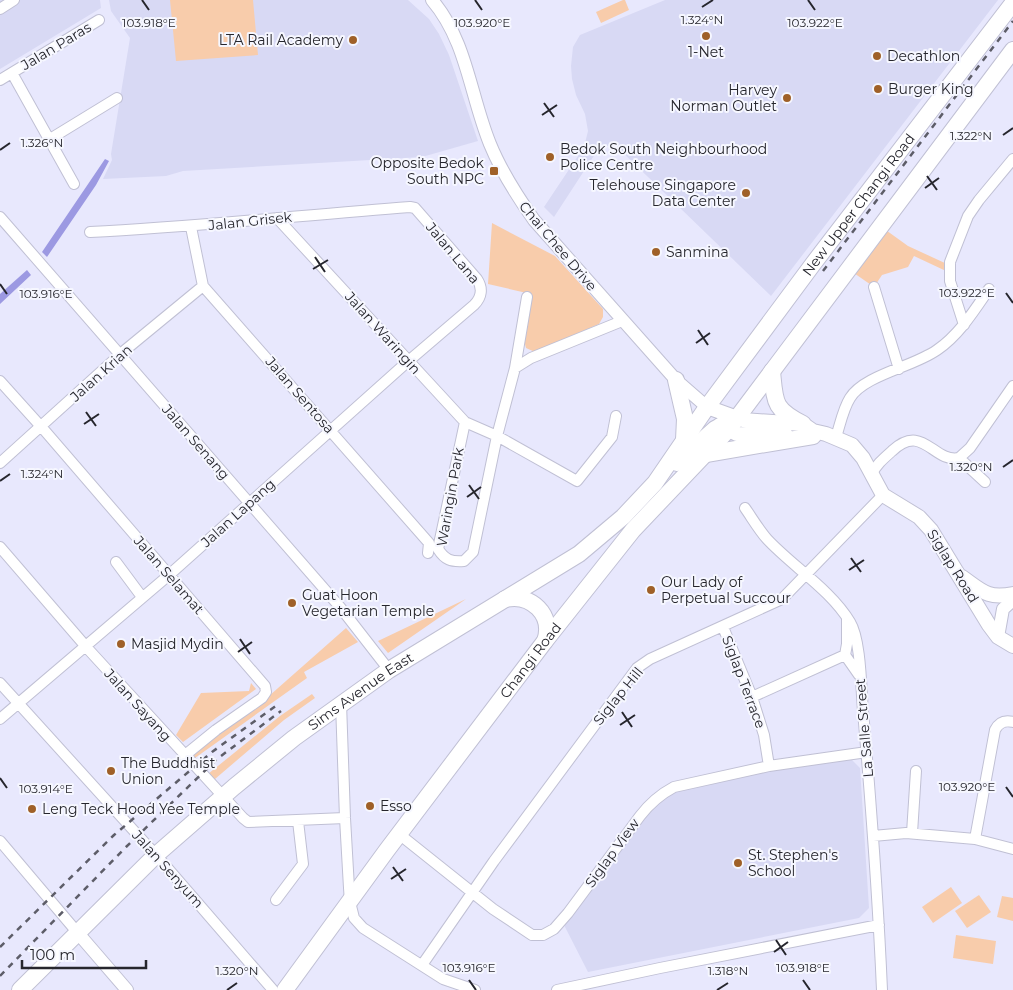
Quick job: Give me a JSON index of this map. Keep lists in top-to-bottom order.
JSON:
{
  "streets": {
    "main road": [
      "New Upper Changi Road",
      "Siglap Road",
      "Changi Road",
      "Sims Avenue East"
    ],
    "street": [
      "Jalan Paras",
      "Jalan Grisek",
      "Chai Chee Drive",
      "Jalan Lana",
      "Jalan Waringin",
      "Jalan Krian",
      "Jalan Sentosa",
      "Jalan Senang",
      "Waringin Park",
      "Jalan Lapang",
      "Jalan Selamat",
      "Siglap Terrace",
      "Siglap Hill",
      "Jalan Sayang",
      "La Salle Street",
      "Siglap View",
      "Jalan Senyum"
    ]
  },
  "crossings": [
    ["New Upper Changi Road", "Chai Chee Drive"],
    ["New Upper Changi Road", "Sims Avenue East"],
    ["Jalan Grisek", "Jalan Lana"],
    ["Jalan Grisek", "Jalan Waringin"],
    ["Chai Chee Drive", "Sims Avenue East"],
    ["Jalan Lana", "Jalan Lapang"],
    ["Jalan Waringin", "Waringin Park"],
    ["Jalan Waringin", "Jalan Lapang"],
    ["Jalan Krian", "Jalan Sentosa"],
    ["Jalan Krian", "Jalan Senang"],
    ["Jalan Krian", "Jalan Selamat"],
    ["Jalan Sentosa", "Waringin Park"],
    ["Jalan Sentosa", "Jalan Lapang"],
    ["Jalan Senang", "Jalan Lapang"],
    ["Jalan Senang", "Sims Avenue East"],
    ["Jalan Lapang", "Jalan Selamat"],
    ["Jalan Lapang", "Jalan Sayang"],
    ["Jalan Lapang", "Jalan Senyum"],
    ["Siglap Road", "Changi Road"],
    ["Siglap Road", "Siglap Hill"],
    ["Jalan Selamat", "Jalan Sayang"],
    ["Changi Road", "Siglap View"],
    ["Siglap Terrace", "Siglap Hill"],
    ["Siglap Terrace", "Siglap View"],
    ["Sims Avenue East", "Jalan Sayang"],
    ["Sims Avenue East", "Jalan Senyum"],
    ["Siglap Hill", "La Salle Street"],
    ["Siglap Hill", "Siglap View"],
    ["La Salle Street", "Siglap View"]
  ],
  "places": {
    "other": [
      "1-Net",
      "LTA Rail Academy",
      "Decathlon",
      "Burger King",
      "Harvey Norman Outlet",
      "Bedok South Neighbourhood Police Centre",
      "Telehouse Singapore Data Center",
      "Sanmina",
      "Our Lady of Perpetual Succour",
      "Guat Hoon Vegetarian Temple",
      "Masjid Mydin",
      "The Buddhist Union",
      "Esso",
      "Leng Teck Hood Yee Temple",
      "St. Stephen's School"
    ],
    "transit": ["Opposite Bedok South NPC"]
  },
  "scale_bar": "100 m",
  "coordinates": [
    "1.324°N",
    "103.918°E",
    "103.920°E",
    "103.922°E",
    "1.322°N",
    "1.326°N",
    "103.916°E",
    "1.320°N",
    "103.914°E",
    "1.318°N"
  ]
}
